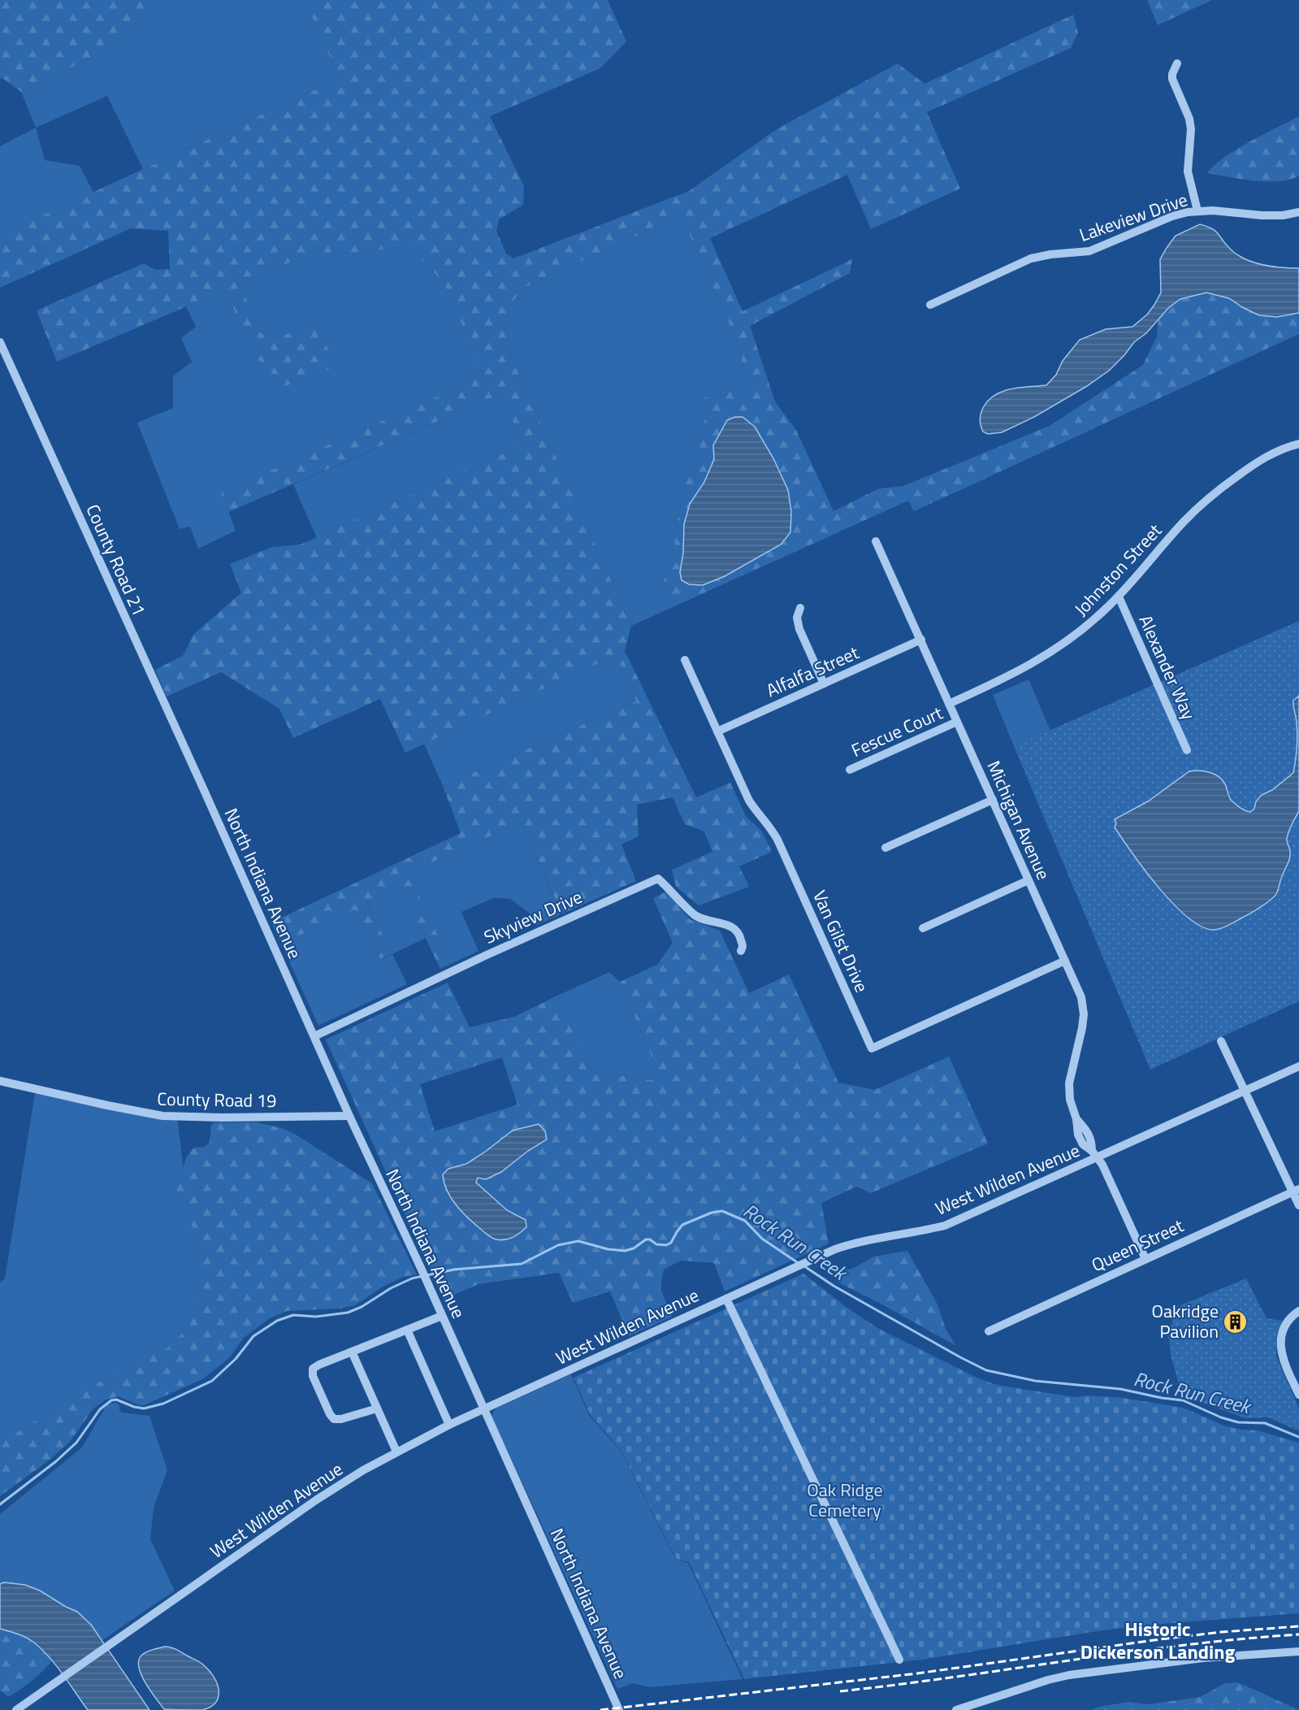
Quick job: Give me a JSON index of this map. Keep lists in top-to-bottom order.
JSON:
{
  "streets": {
    "street": [
      "Lakeview Drive",
      "County Road 21",
      "Johnston Street",
      "Alexander Way",
      "Alfalfa Street",
      "Fescue Court",
      "Michigan Avenue",
      "North Indiana Avenue",
      "Skyview Drive",
      "Van Gilst Drive",
      "County Road 19",
      "West Wilden Avenue",
      "Queen Street"
    ]
  },
  "crossings": [
    ["County Road 21", "North Indiana Avenue"],
    ["Johnston Street", "Alexander Way"],
    ["Johnston Street", "Michigan Avenue"],
    ["Alfalfa Street", "Michigan Avenue"],
    ["Alfalfa Street", "Van Gilst Drive"],
    ["Fescue Court", "Michigan Avenue"],
    ["Michigan Avenue", "Van Gilst Drive"],
    ["Michigan Avenue", "West Wilden Avenue"],
    ["Michigan Avenue", "Queen Street"],
    ["North Indiana Avenue", "Skyview Drive"],
    ["North Indiana Avenue", "County Road 19"],
    ["North Indiana Avenue", "West Wilden Avenue"]
  ],
  "districts": ["Historic Dickerson Landing"],
  "water": ["Rock Run Creek"],
  "parks": ["Oak Ridge Cemetery"],
  "places": {
    "building": ["Oakridge Pavilion"]
  }
}
